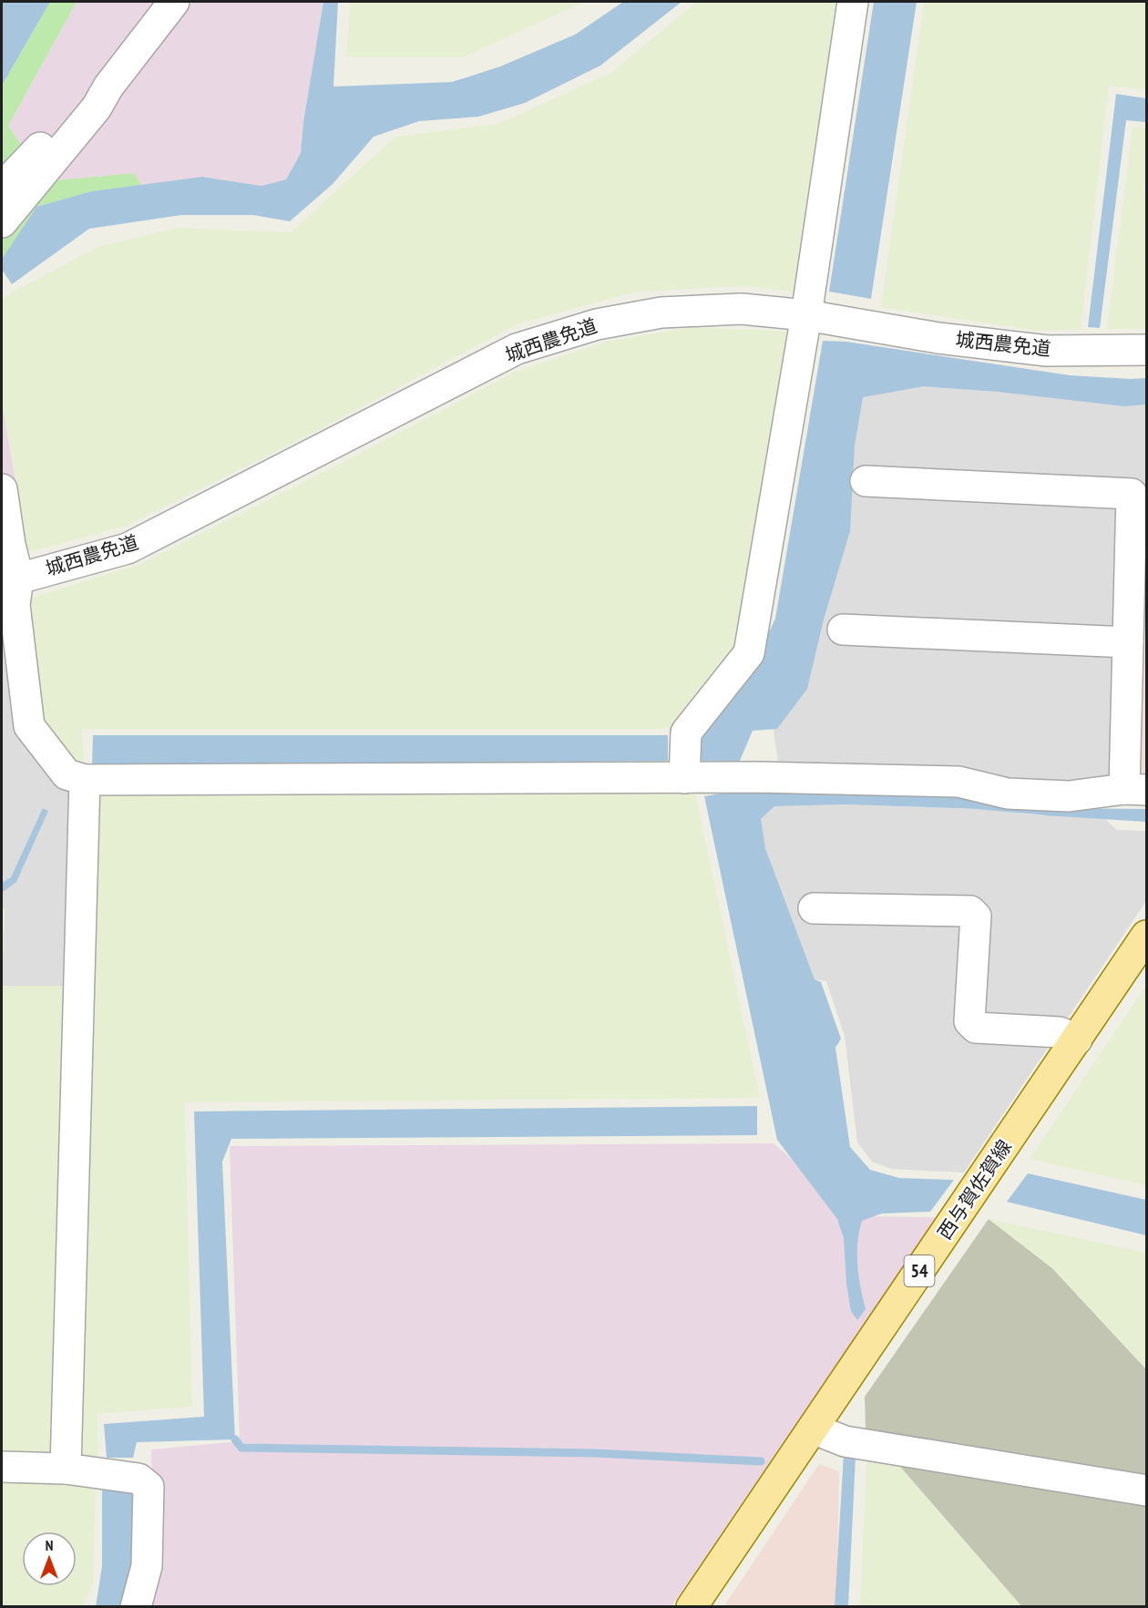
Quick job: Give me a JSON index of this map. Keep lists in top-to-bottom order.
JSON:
{
  "streets": {
    "main road": ["西与賀佐賀線", "54"],
    "street": ["城西農免道"]
  },
  "north": "top"
}
